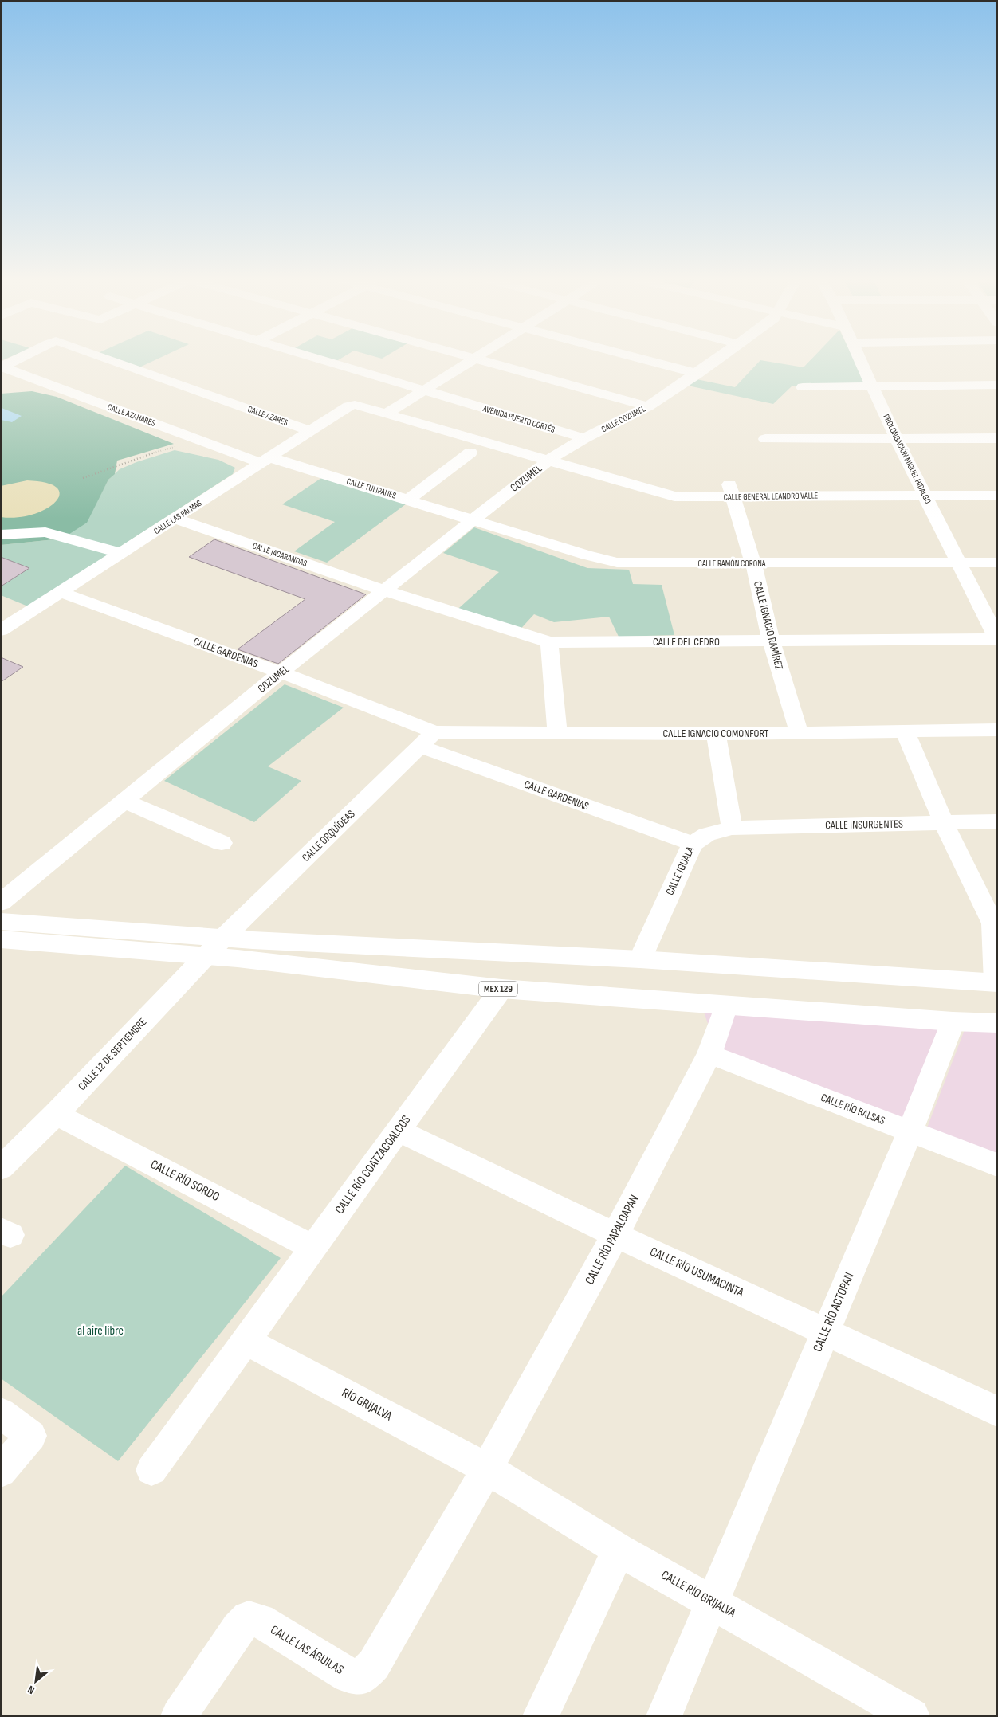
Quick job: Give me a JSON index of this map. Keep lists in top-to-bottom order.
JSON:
{
  "streets": {
    "street": [
      "CALLE AZAHARES",
      "CALLE AZARES",
      "AVENIDA PUERTO CORTÉS",
      "CALLE COZUMEL",
      "PROLONGACIÓN MIGUEL HIDALGO",
      "COZUMEL",
      "CALLE TULIPANES",
      "CALLE GENERAL LEANDRO VALLE",
      "CALLE LAS PALMAS",
      "CALLE JACARANDAS",
      "CALLE RAMÓN CORONA",
      "CALLE IGNACIO RAMÍREZ",
      "CALLE DEL CEDRO",
      "CALLE GARDENIAS",
      "CALLE IGNACIO COMONFORT",
      "CALLE INSURGENTES",
      "CALLE ORQUÍDEAS",
      "CALLE IGUALA",
      "MEX 129",
      "CALLE 12 DE SEPTIEMBRE",
      "CALLE RÍO BALSAS",
      "CALLE RÍO COATZACOALCOS",
      "CALLE RÍO SORDO",
      "CALLE RÍO PAPALOAPAN",
      "CALLE RÍO USUMACINTA",
      "CALLE RÍO ACTOPAN",
      "RÍO GRIJALVA",
      "CALLE RÍO GRIJALVA",
      "CALLE LAS ÁGUILAS"
    ]
  },
  "crossings": [
    ["CALLE AZAHARES", "CALLE AZARES"],
    ["CALLE AZAHARES", "CALLE TULIPANES"],
    ["CALLE AZAHARES", "CALLE LAS PALMAS"],
    ["CALLE AZARES", "CALLE LAS PALMAS"],
    ["AVENIDA PUERTO CORTÉS", "CALLE COZUMEL"],
    ["CALLE COZUMEL", "COZUMEL"],
    ["CALLE COZUMEL", "CALLE GENERAL LEANDRO VALLE"],
    ["PROLONGACIÓN MIGUEL HIDALGO", "CALLE GENERAL LEANDRO VALLE"],
    ["PROLONGACIÓN MIGUEL HIDALGO", "CALLE RAMÓN CORONA"],
    ["PROLONGACIÓN MIGUEL HIDALGO", "CALLE DEL CEDRO"],
    ["COZUMEL", "CALLE TULIPANES"],
    ["COZUMEL", "CALLE GENERAL LEANDRO VALLE"],
    ["COZUMEL", "CALLE JACARANDAS"],
    ["COZUMEL", "CALLE RAMÓN CORONA"],
    ["COZUMEL", "CALLE DEL CEDRO"],
    ["COZUMEL", "CALLE GARDENIAS"],
    ["CALLE TULIPANES", "CALLE LAS PALMAS"],
    ["CALLE TULIPANES", "CALLE RAMÓN CORONA"],
    ["CALLE GENERAL LEANDRO VALLE", "CALLE LAS PALMAS"],
    ["CALLE GENERAL LEANDRO VALLE", "CALLE IGNACIO RAMÍREZ"],
    ["CALLE LAS PALMAS", "CALLE JACARANDAS"],
    ["CALLE LAS PALMAS", "CALLE GARDENIAS"],
    ["CALLE JACARANDAS", "CALLE DEL CEDRO"],
    ["CALLE RAMÓN CORONA", "CALLE IGNACIO RAMÍREZ"],
    ["CALLE IGNACIO RAMÍREZ", "CALLE DEL CEDRO"],
    ["CALLE IGNACIO RAMÍREZ", "CALLE IGNACIO COMONFORT"],
    ["CALLE GARDENIAS", "CALLE IGNACIO COMONFORT"],
    ["CALLE GARDENIAS", "CALLE ORQUÍDEAS"],
    ["CALLE GARDENIAS", "CALLE IGUALA"],
    ["CALLE IGNACIO COMONFORT", "CALLE ORQUÍDEAS"],
    ["CALLE INSURGENTES", "CALLE IGUALA"],
    ["CALLE ORQUÍDEAS", "CALLE 12 DE SEPTIEMBRE"],
    ["MEX 129", "CALLE 12 DE SEPTIEMBRE"],
    ["MEX 129", "CALLE RÍO COATZACOALCOS"],
    ["MEX 129", "CALLE RÍO PAPALOAPAN"],
    ["MEX 129", "CALLE RÍO ACTOPAN"],
    ["CALLE 12 DE SEPTIEMBRE", "CALLE RÍO SORDO"],
    ["CALLE RÍO BALSAS", "CALLE RÍO PAPALOAPAN"],
    ["CALLE RÍO BALSAS", "CALLE RÍO ACTOPAN"],
    ["CALLE RÍO COATZACOALCOS", "CALLE RÍO SORDO"],
    ["CALLE RÍO COATZACOALCOS", "CALLE RÍO USUMACINTA"],
    ["CALLE RÍO COATZACOALCOS", "RÍO GRIJALVA"],
    ["CALLE RÍO PAPALOAPAN", "CALLE RÍO USUMACINTA"],
    ["CALLE RÍO PAPALOAPAN", "RÍO GRIJALVA"],
    ["CALLE RÍO PAPALOAPAN", "CALLE RÍO GRIJALVA"],
    ["CALLE RÍO PAPALOAPAN", "CALLE LAS ÁGUILAS"],
    ["CALLE RÍO USUMACINTA", "CALLE RÍO ACTOPAN"],
    ["CALLE RÍO ACTOPAN", "CALLE RÍO GRIJALVA"],
    ["RÍO GRIJALVA", "CALLE RÍO GRIJALVA"],
    ["RÍO GRIJALVA", "CALLE LAS ÁGUILAS"],
    ["CALLE RÍO GRIJALVA", "CALLE LAS ÁGUILAS"]
  ],
  "parks": ["al aire libre"],
  "north": "bottom left"
}
